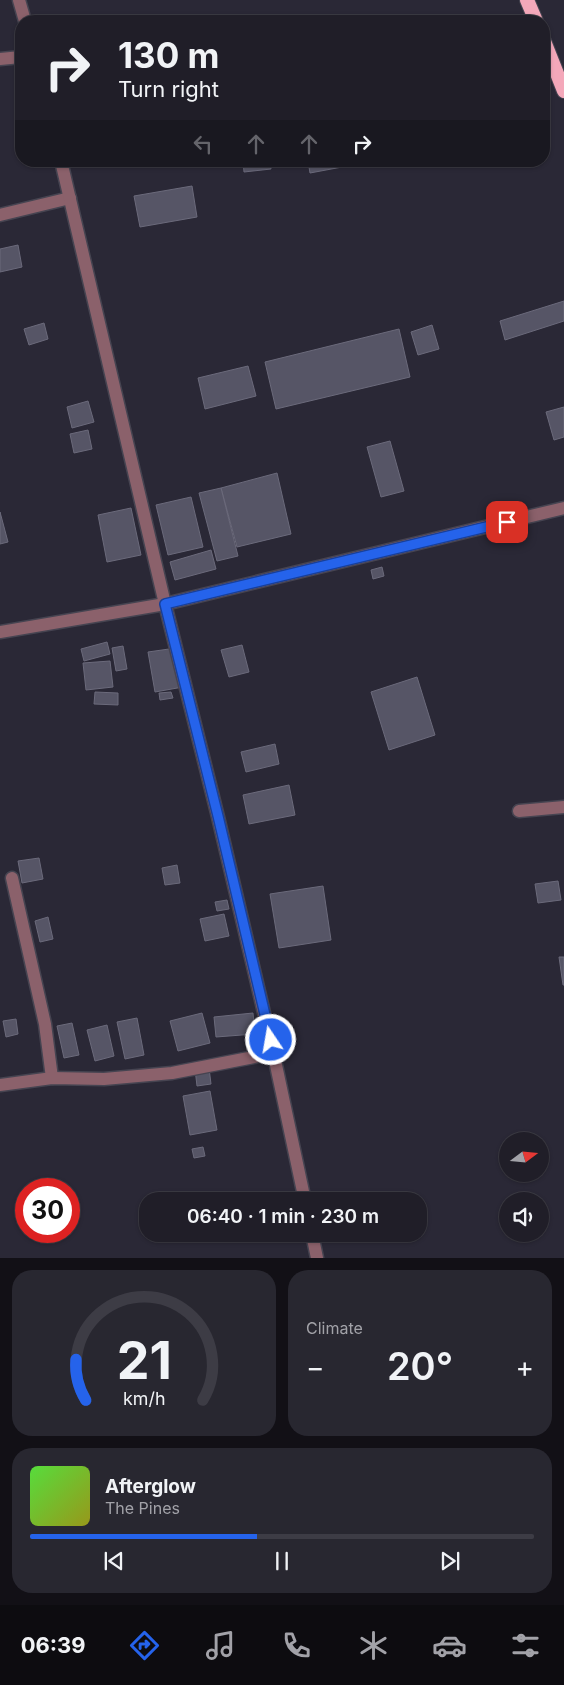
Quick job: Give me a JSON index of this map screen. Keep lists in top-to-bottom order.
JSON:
{
  "north": "right",
  "page": {
    "turn": ["130 m", "Turn right"],
    "limit": "30",
    "trip": "06:40 · 1 min · 230 m",
    "tile": "Climate",
    "heat": ["−", "20°", "+"],
    "song": ["Afterglow", "The Pines"],
    "tabs": "06:39",
    "gauge": ["21", "km/h"]
  }
}
